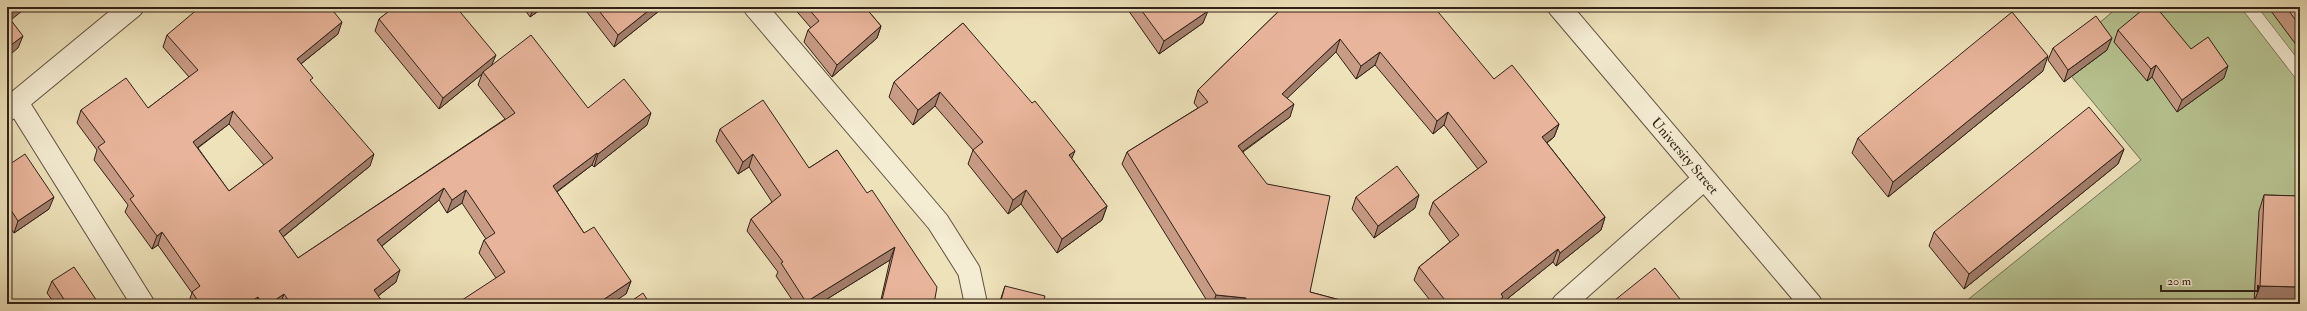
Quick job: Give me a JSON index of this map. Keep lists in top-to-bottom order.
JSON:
{
  "streets": {
    "street": ["University Street"]
  },
  "scale_bar": "20 m"
}
